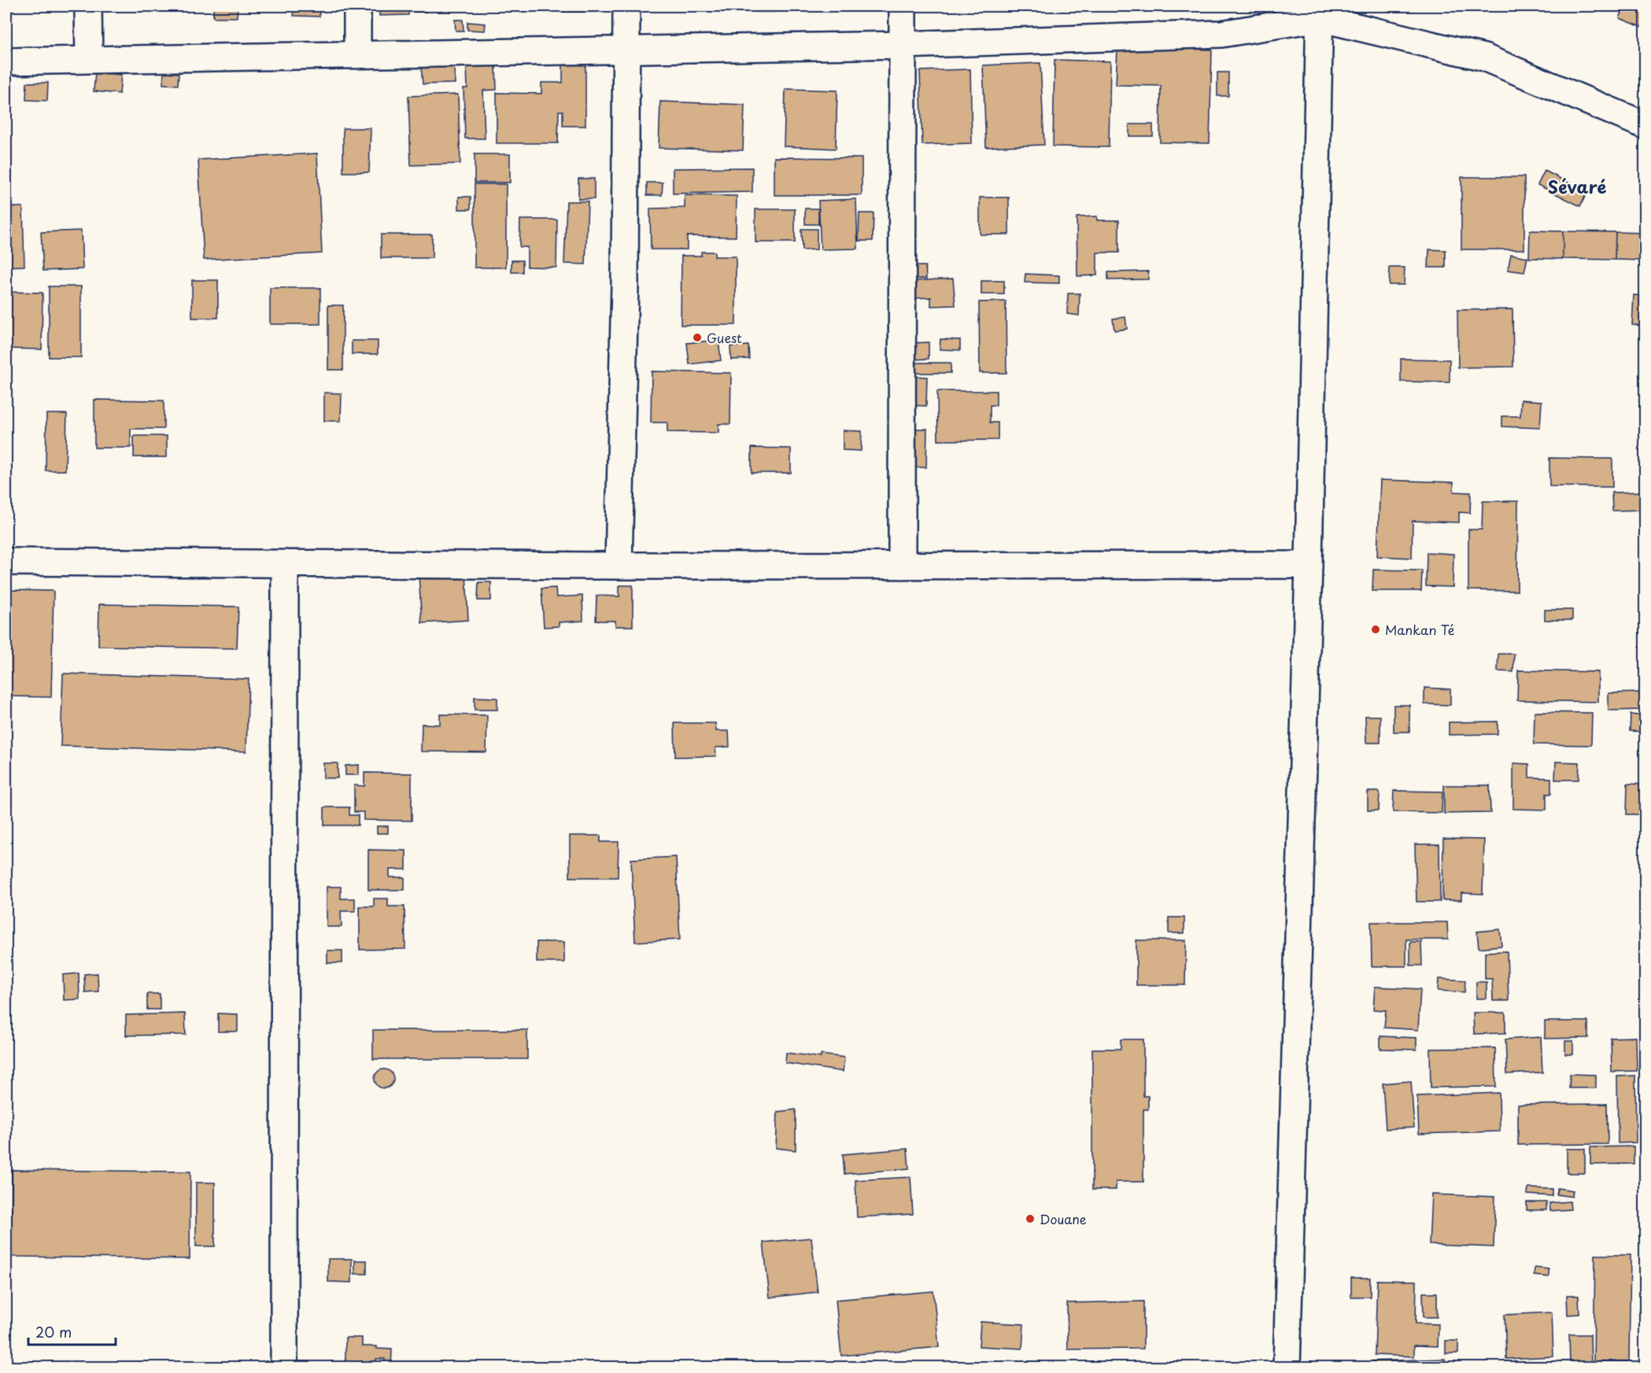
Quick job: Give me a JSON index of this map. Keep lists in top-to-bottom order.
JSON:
{
  "districts": ["Sévaré"],
  "places": ["Guest", "Mankan Té", "Douane"],
  "scale_bar": "20 m"
}
